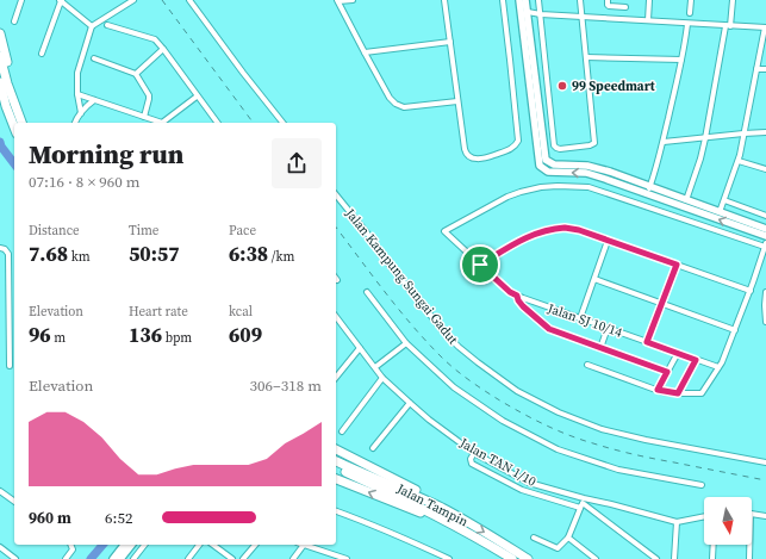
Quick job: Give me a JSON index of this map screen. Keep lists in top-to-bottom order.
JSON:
{
  "streets": {
    "highway": ["Jalan Tampin"],
    "street": ["Jalan Kampung Sungai Gadut", "Jalan SJ 10/14", "Jalan TAN 1/10"]
  },
  "places": ["99 Speedmart"],
  "north": "bottom",
  "page": {
    "heading": ["Morning run", "07:16 · 8 × 960 m"],
    "stats": [
      ["Distance", "7.68 km"],
      ["Time", "50:57"],
      ["Pace", "6:38 /km"],
      ["Elevation", "96 m"],
      ["Heart rate", "136 bpm"],
      ["kcal", "609"]
    ],
    "chart": ["Elevation", "306–318 m"],
    "list": [
      {
        "name": "960 m",
        "note": "6:52"
      }
    ]
  }
}
